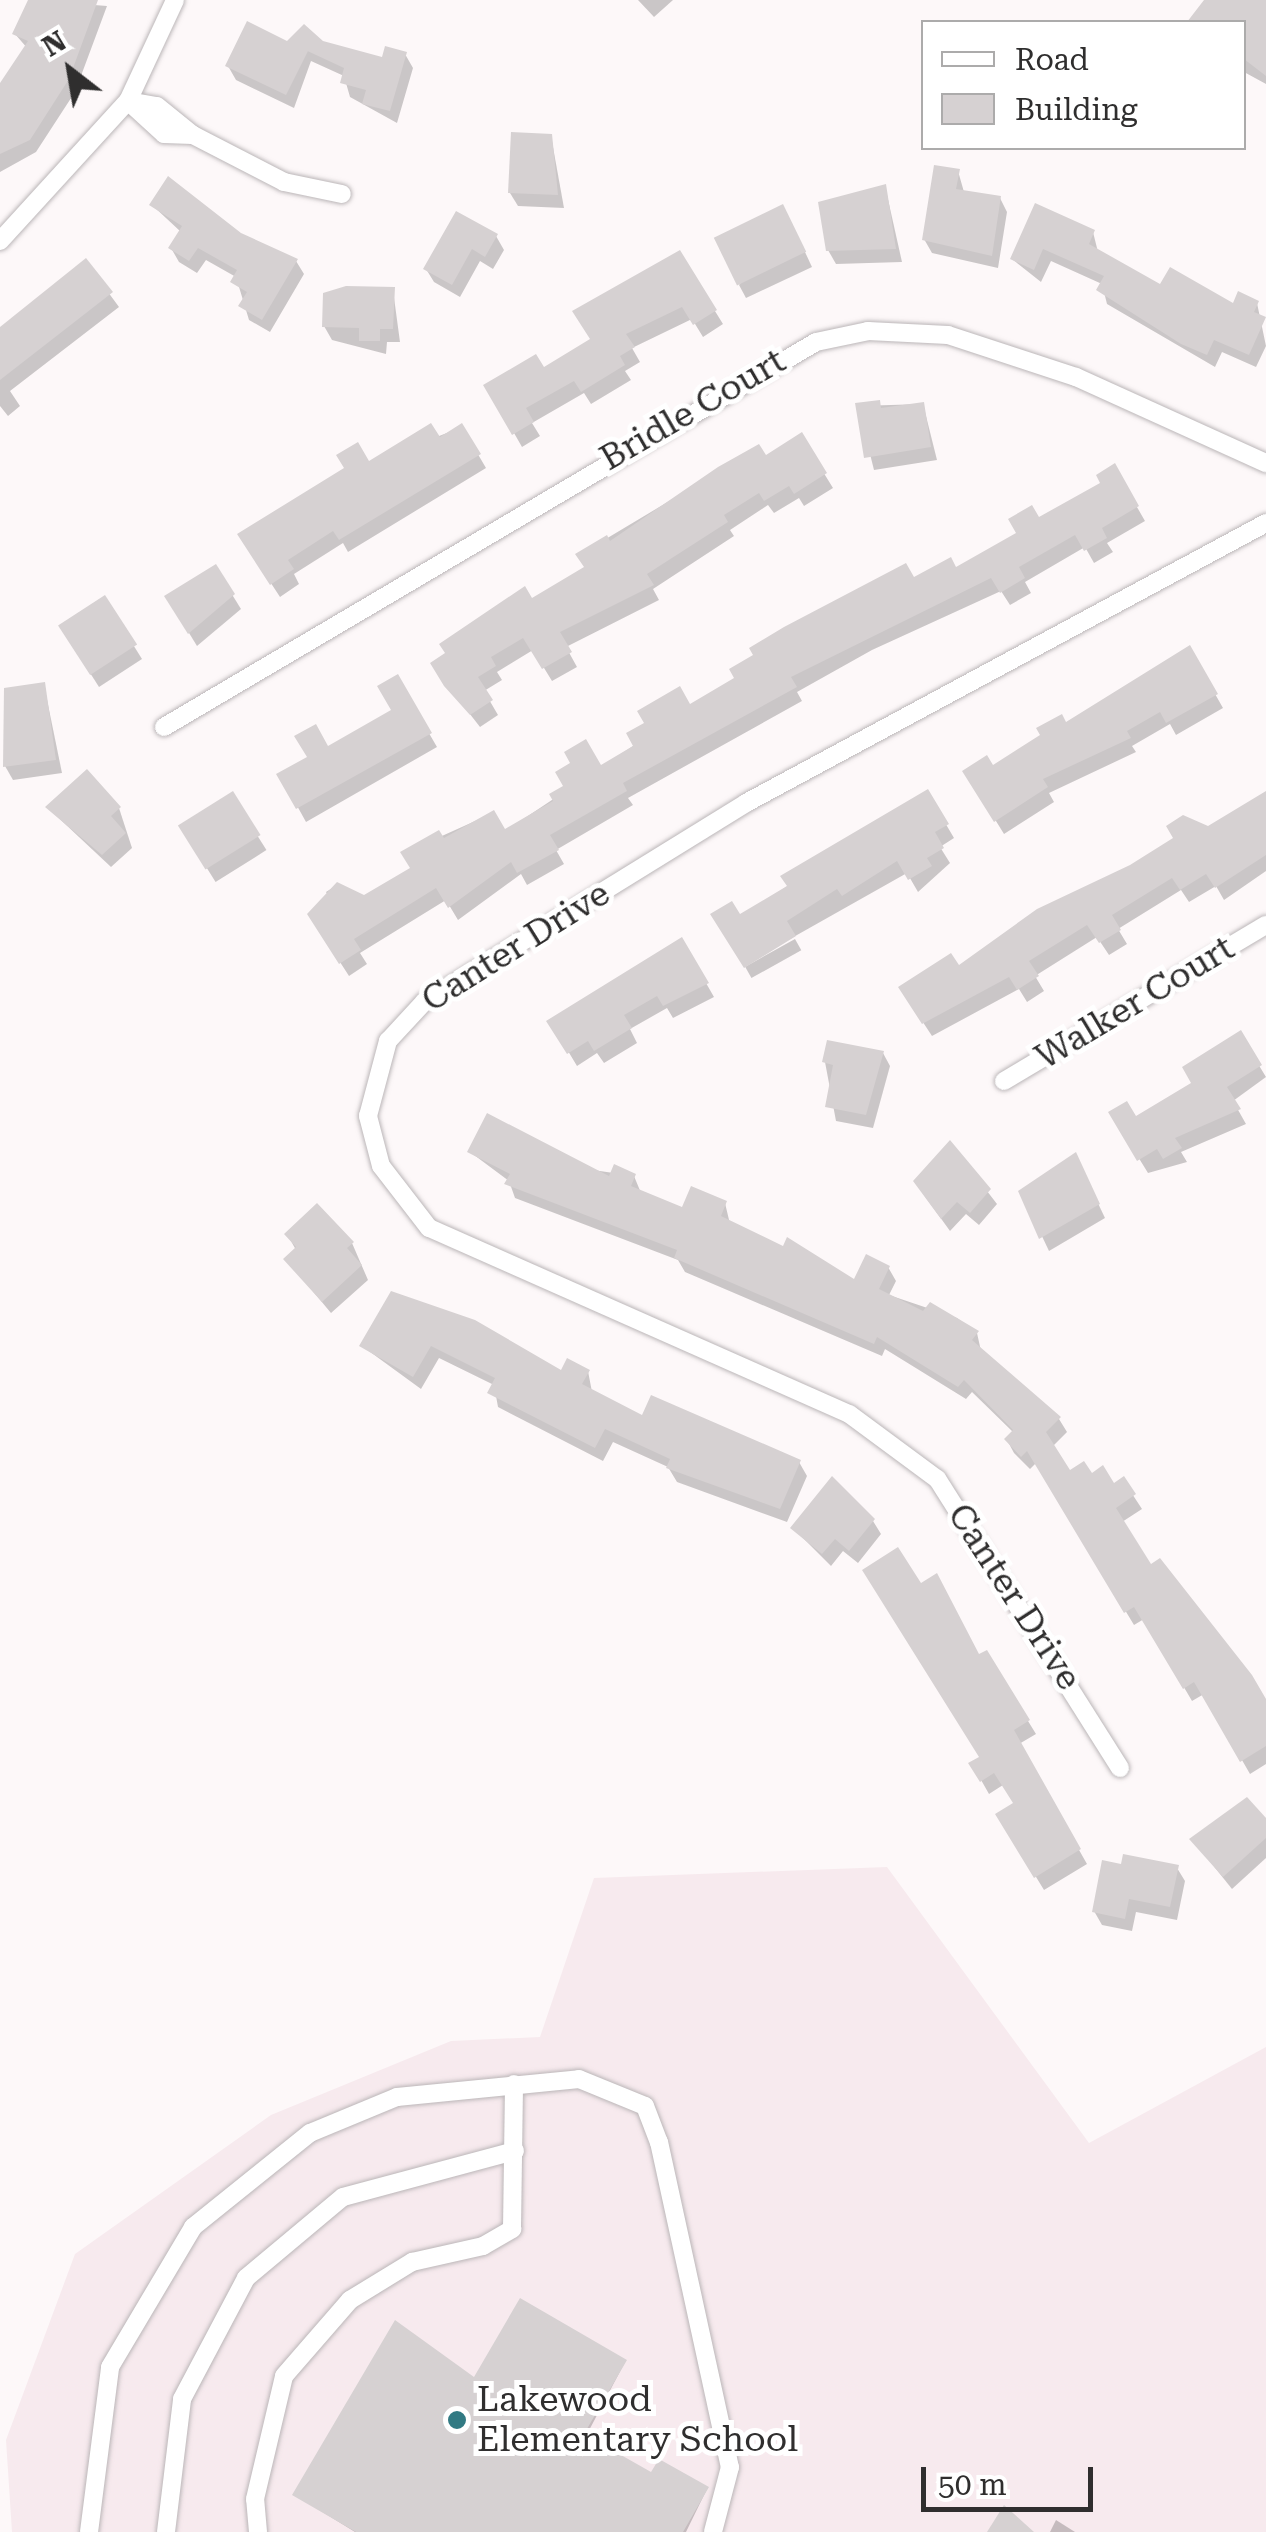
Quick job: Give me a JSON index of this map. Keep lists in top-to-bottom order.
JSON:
{
  "streets": {
    "street": ["Bridle Court", "Canter Drive", "Walker Court"]
  },
  "places": ["Lakewood Elementary School"],
  "legend": ["Road", "Building"],
  "scale_bar": "50 m",
  "north": "top left"
}
